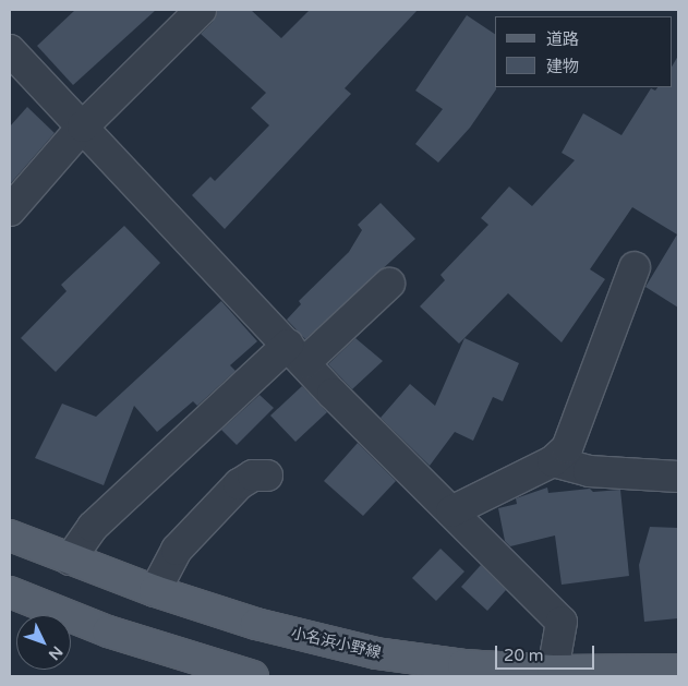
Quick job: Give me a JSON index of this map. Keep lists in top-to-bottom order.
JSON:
{
  "streets": {
    "main road": ["小名浜小野線"]
  },
  "legend": ["道路", "建物"],
  "scale_bar": "20 m",
  "north": "bottom right"
}
